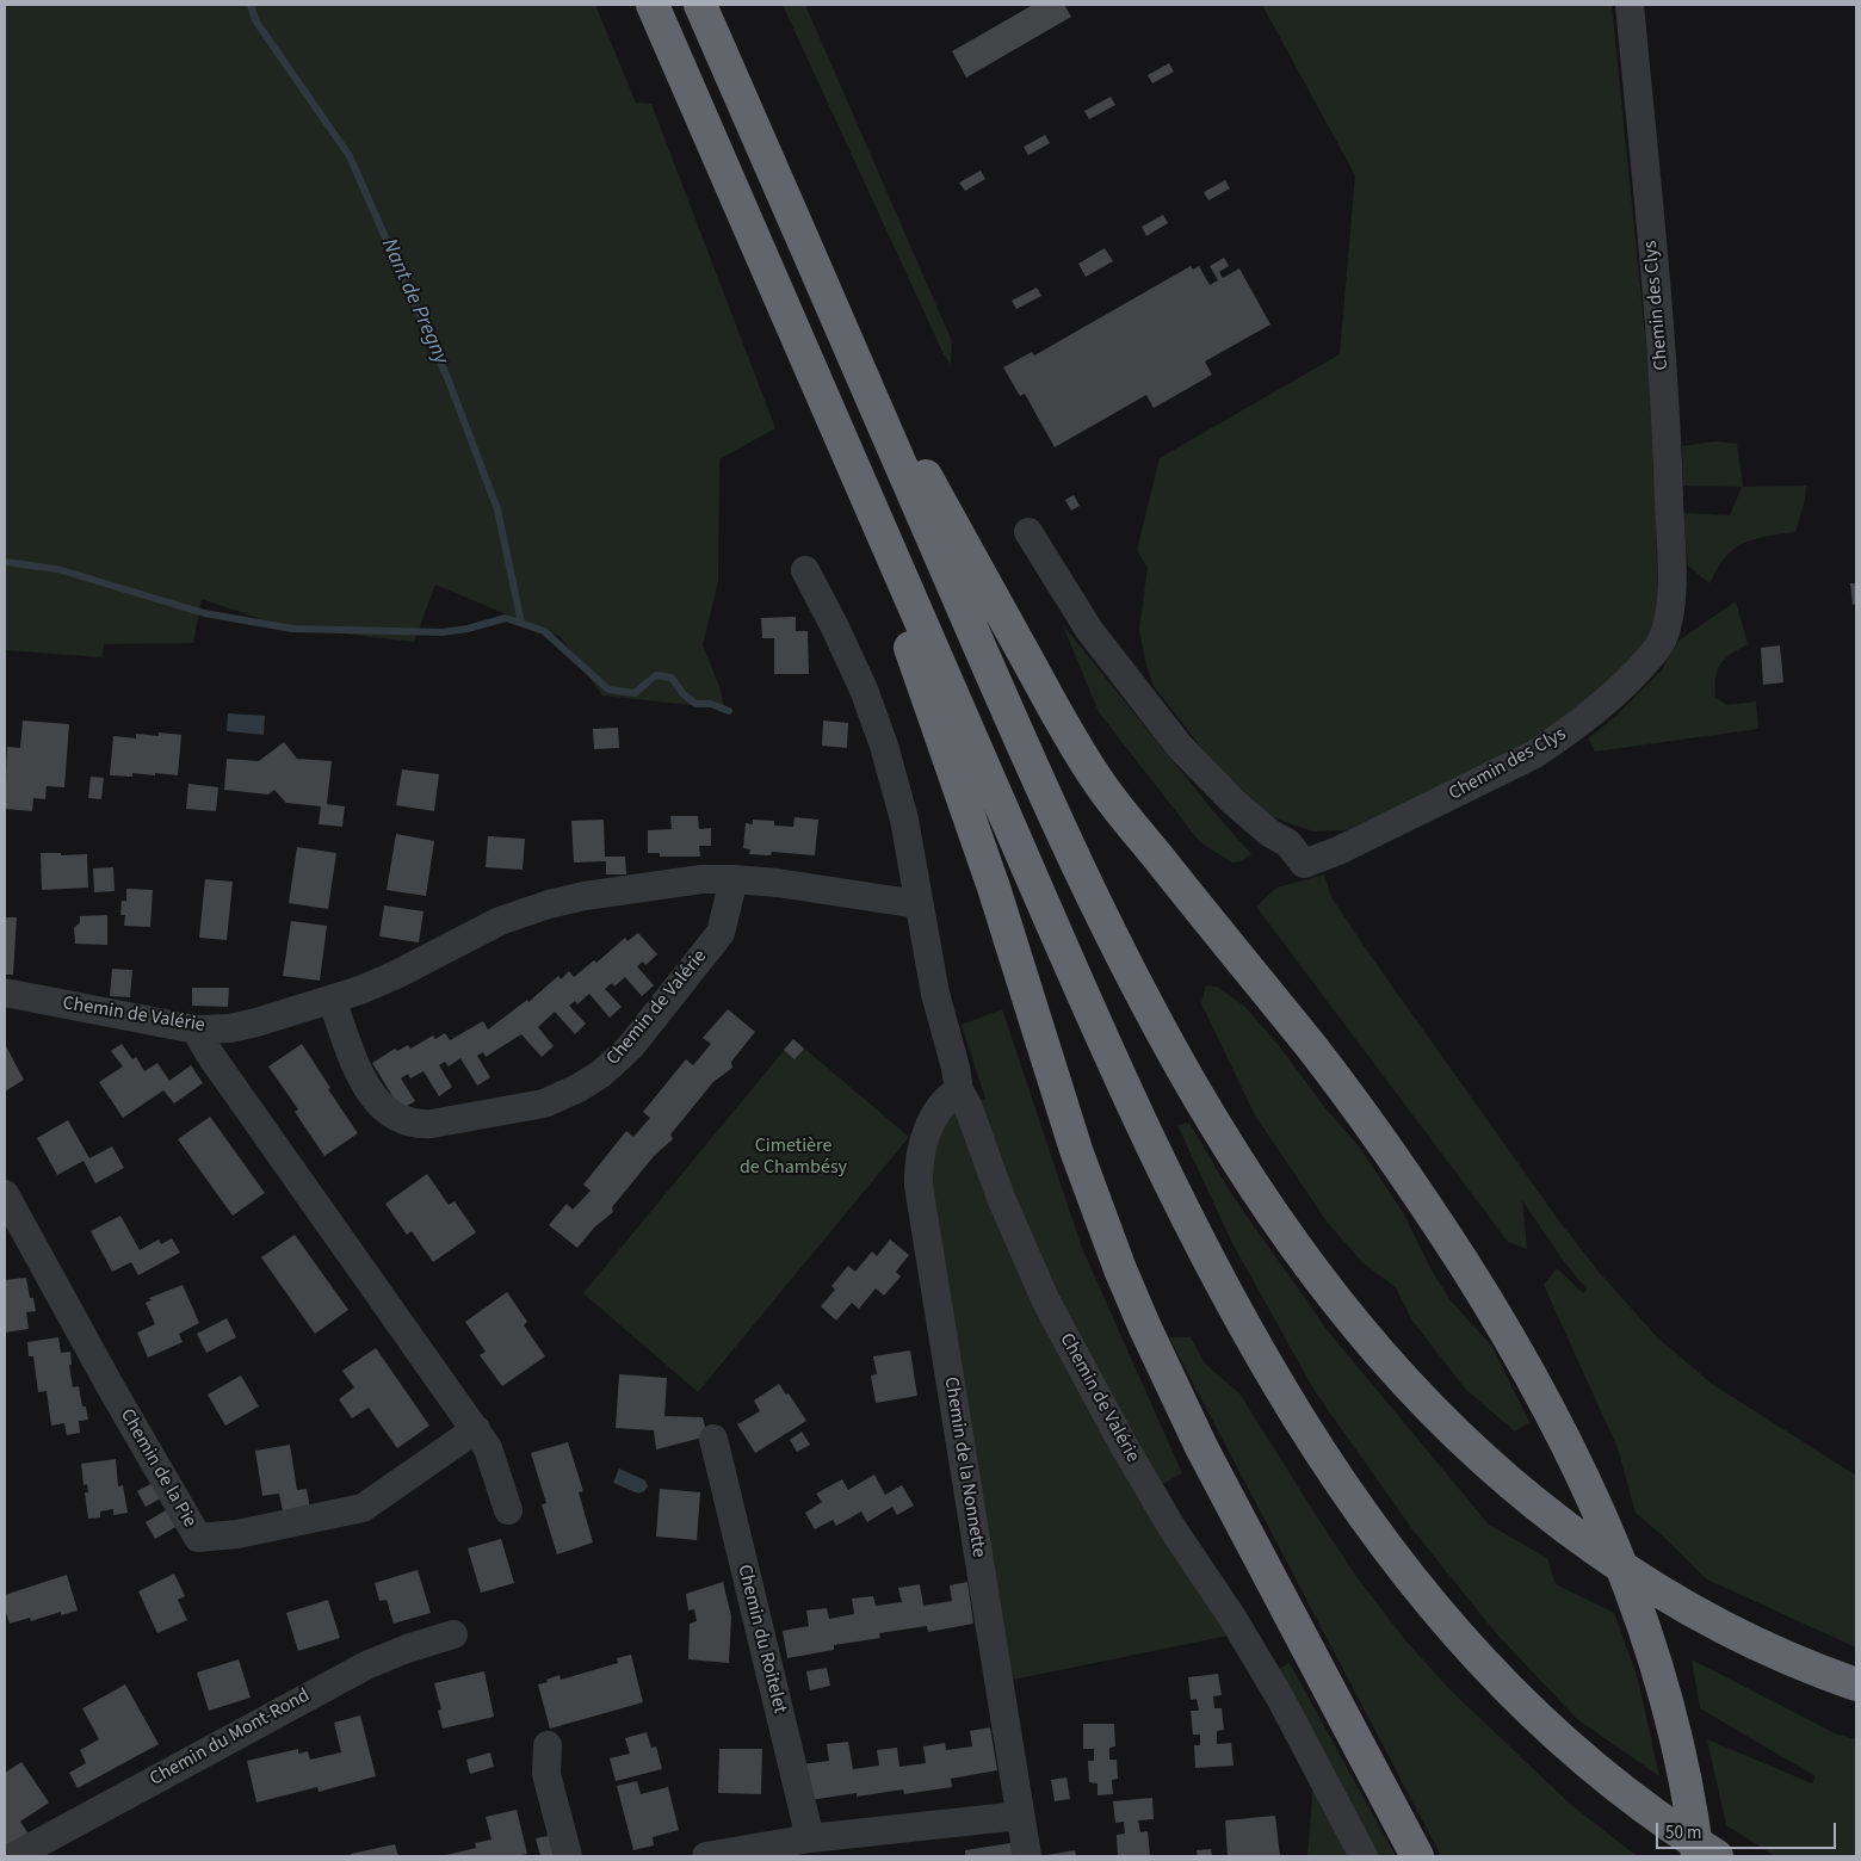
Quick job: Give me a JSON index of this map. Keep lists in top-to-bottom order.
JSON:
{
  "streets": {
    "street": [
      "Chemin des Clys",
      "Chemin de Valérie",
      "Chemin de la Nonnette",
      "Chemin de la Pie",
      "Chemin du Roitelet",
      "Chemin du Mont-Rond"
    ]
  },
  "crossings": [
    ["Chemin de Valérie", "Chemin de la Nonnette"]
  ],
  "water": ["Nant de Pregny"],
  "parks": ["Cimetière de Chambésy"],
  "scale_bar": "50 m"
}
